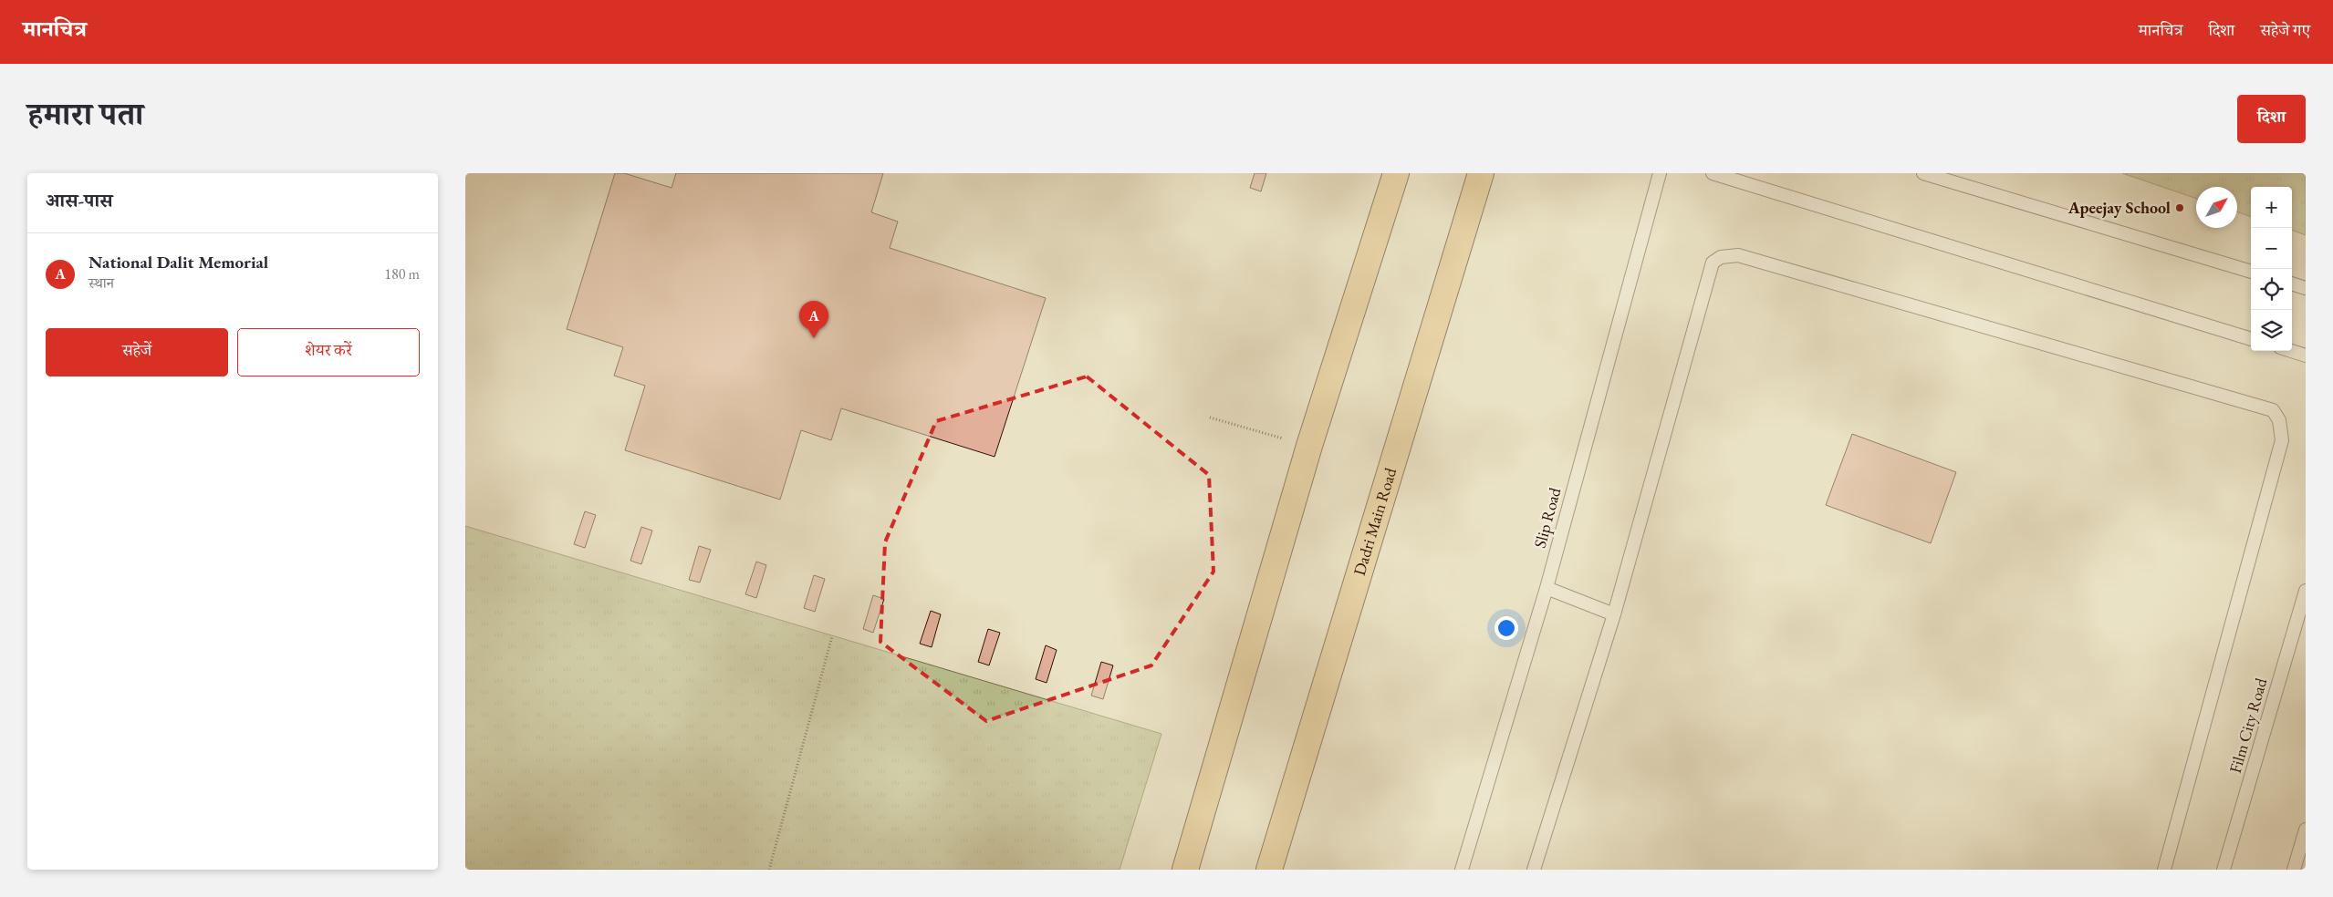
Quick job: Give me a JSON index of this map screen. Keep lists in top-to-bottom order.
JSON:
{
  "streets": {
    "highway": ["Dadri Main Road"],
    "lane": ["Slip Road", "Film City Road"]
  },
  "places": ["Apeejay School"],
  "north": "top right",
  "page": {
    "header": "मानचित्र",
    "nav": ["मानचित्र", "दिशा", "सहेजे गए"],
    "title": "हमारा पता",
    "buttons": [
      "दिशा",
      ["सहेजें", "शेयर करें"]
    ],
    "heading": "आस-पास",
    "map_buttons": ["+", "−"],
    "list": [
      {
        "mark": "A",
        "name": "National Dalit Memorial",
        "note": "स्थान",
        "value": "180 m"
      }
    ],
    "pins": "A"
  }
}
